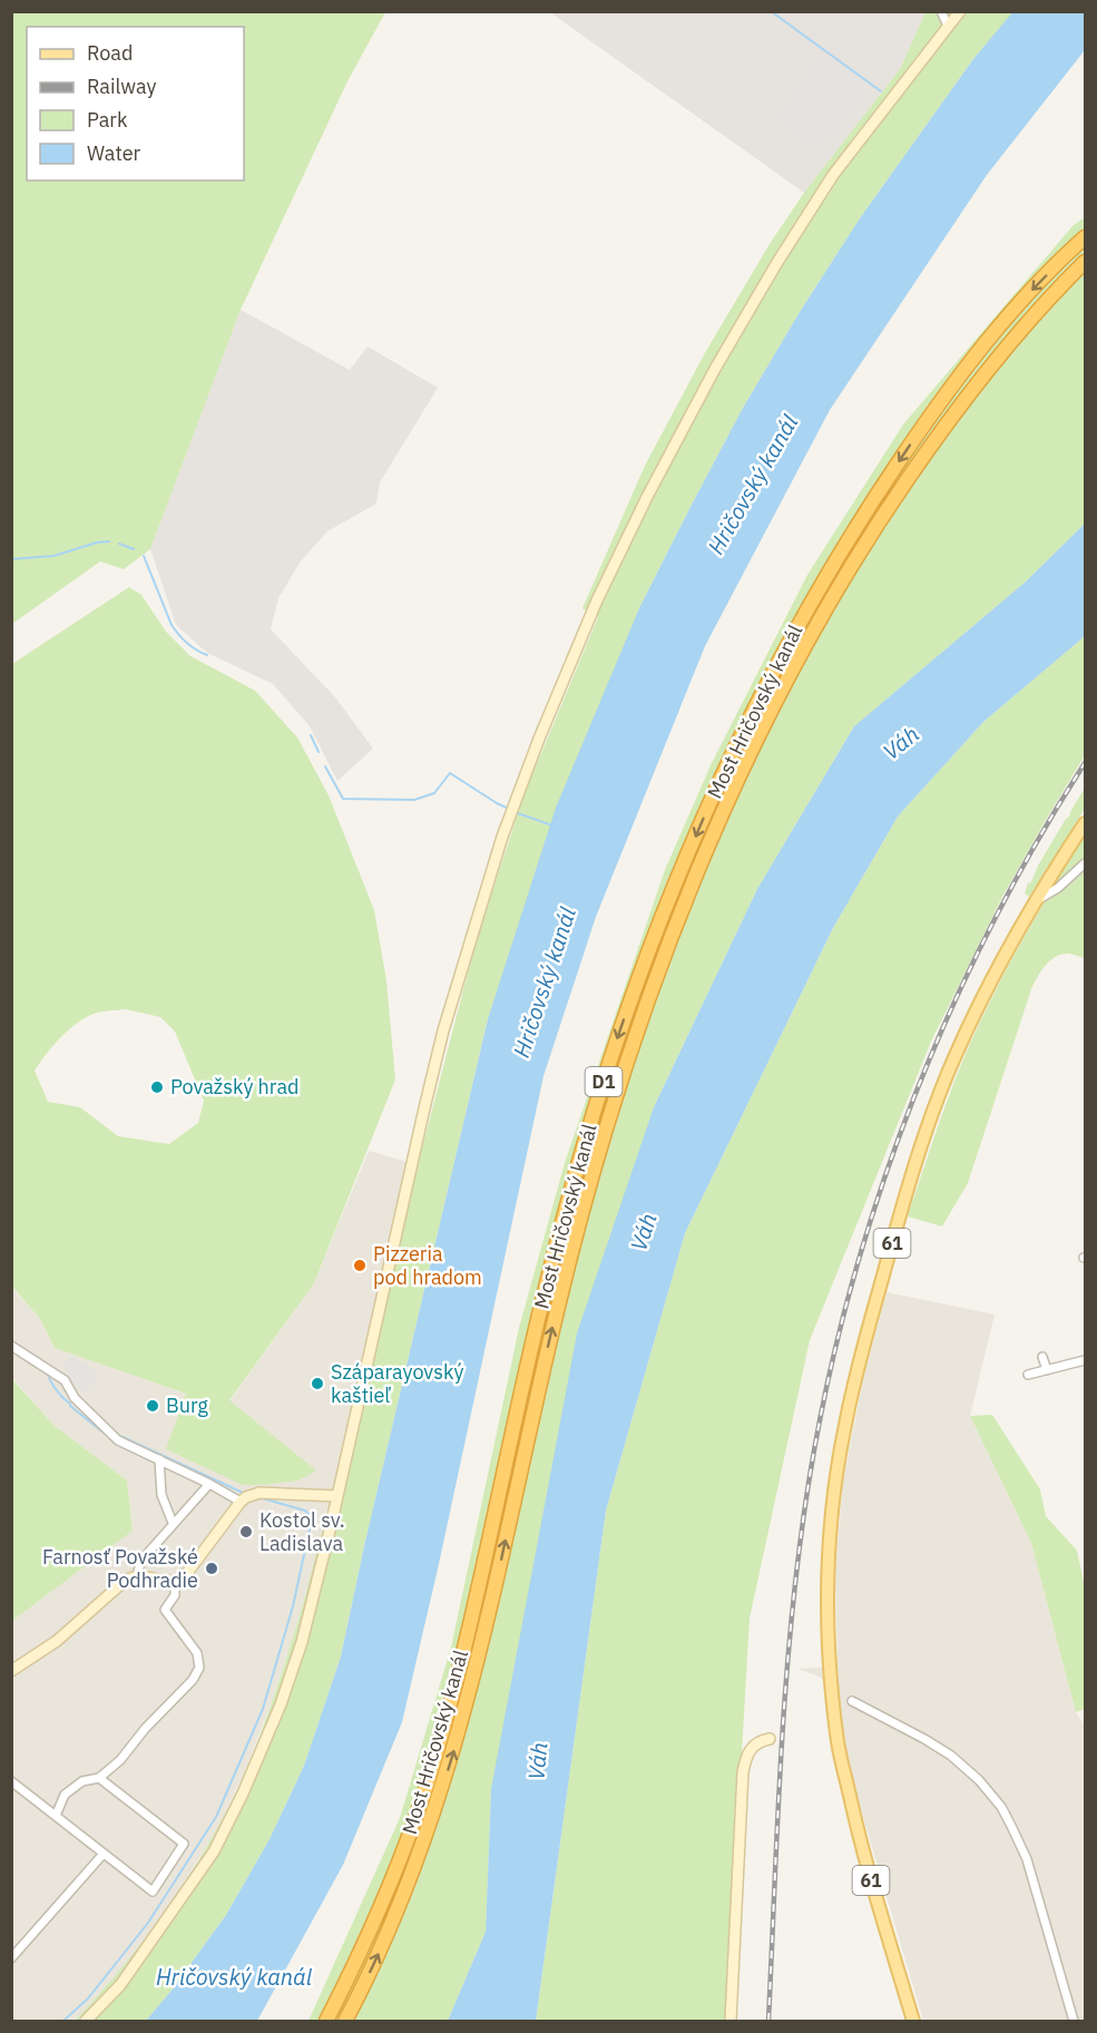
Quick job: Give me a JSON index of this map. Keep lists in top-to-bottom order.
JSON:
{
  "streets": {
    "highway": ["Most Hričovský kanál", "D1"],
    "main road": ["61"]
  },
  "water": ["Hričovský kanál", "Váh"],
  "places": [
    "Považský hrad",
    "Pizzeria pod hradom",
    "Száparayovský kaštieľ",
    "Burg",
    "Kostol sv. Ladislava",
    "Farnosť Považské Podhradie"
  ],
  "legend": [
    "Road",
    "Railway",
    "Park",
    "Water"
  ]
}
